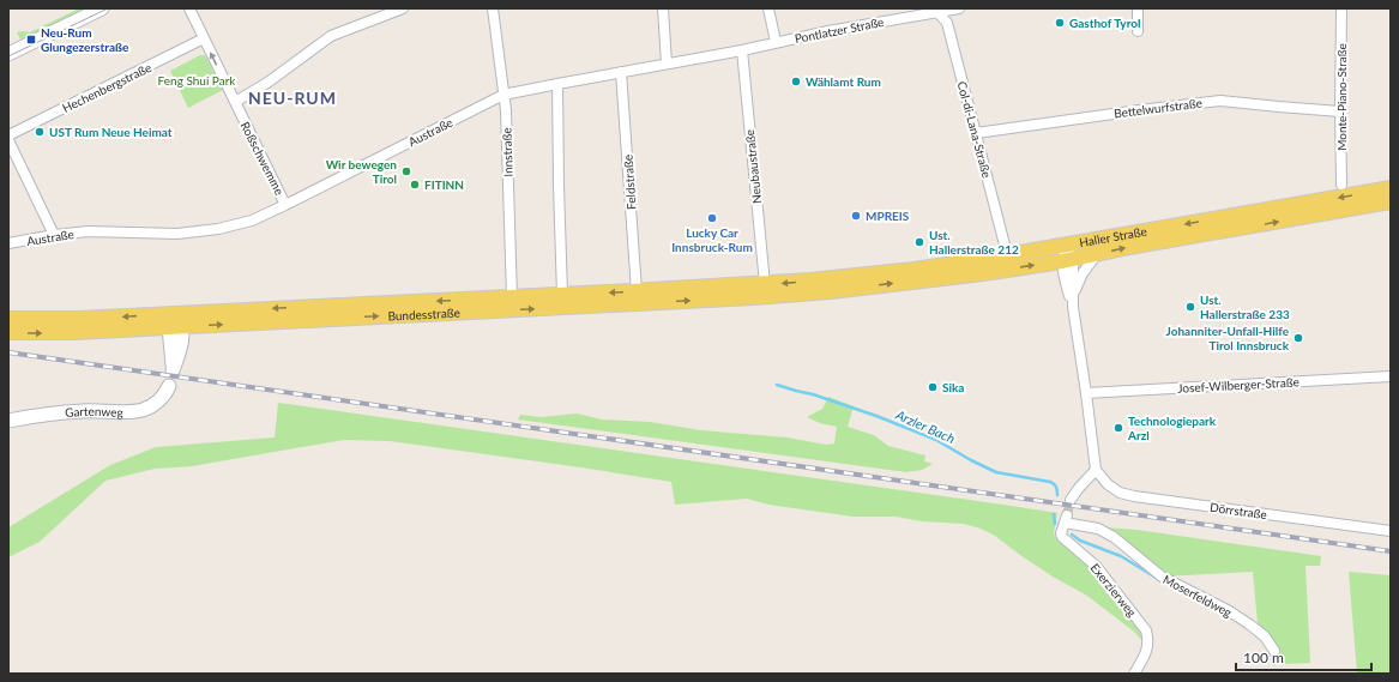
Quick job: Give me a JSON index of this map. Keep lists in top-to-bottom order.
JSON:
{
  "streets": {
    "main road": ["Haller Straße", "Bundesstraße"],
    "street": [
      "Pontlatzer Straße",
      "Hechenbergstraße",
      "Monte-Piano-Straße",
      "Bettelwurfstraße",
      "Col-di-Lana-Straße",
      "Austraße",
      "Innstraße",
      "Roßschwemme",
      "Neubaustraße",
      "Feldstraße",
      "Josef-Wilberger-Straße",
      "Gartenweg",
      "Dörrstraße",
      "Exerzierweg",
      "Moserfeldweg"
    ]
  },
  "crossings": [
    ["Pontlatzer Straße", "Col-di-Lana-Straße"],
    ["Pontlatzer Straße", "Austraße"],
    ["Hechenbergstraße", "Roßschwemme"],
    ["Monte-Piano-Straße", "Bettelwurfstraße"],
    ["Bettelwurfstraße", "Col-di-Lana-Straße"],
    ["Col-di-Lana-Straße", "Haller Straße"],
    ["Austraße", "Innstraße"],
    ["Austraße", "Roßschwemme"],
    ["Austraße", "Neubaustraße"],
    ["Austraße", "Feldstraße"],
    ["Innstraße", "Bundesstraße"],
    ["Neubaustraße", "Bundesstraße"],
    ["Feldstraße", "Bundesstraße"],
    ["Haller Straße", "Bundesstraße"],
    ["Exerzierweg", "Moserfeldweg"]
  ],
  "districts": ["NEU-RUM"],
  "water": ["Arzler Bach"],
  "parks": ["Feng Shui Park"],
  "places": {
    "other": [
      "Gasthof Tyrol",
      "Wählamt Rum",
      "UST Rum Neue Heimat",
      "Wir bewegen Tirol",
      "FITINN",
      "MPREIS",
      "Lucky Car Innsbruck-Rum",
      "Ust. Hallerstraße 212",
      "Ust. Hallerstraße 233",
      "Johanniter-Unfall-Hilfe Tirol Innsbruck",
      "Sika",
      "Technologiepark Arzl"
    ],
    "transit": ["Neu-Rum Glungezerstraße"]
  },
  "scale_bar": "100 m"
}
